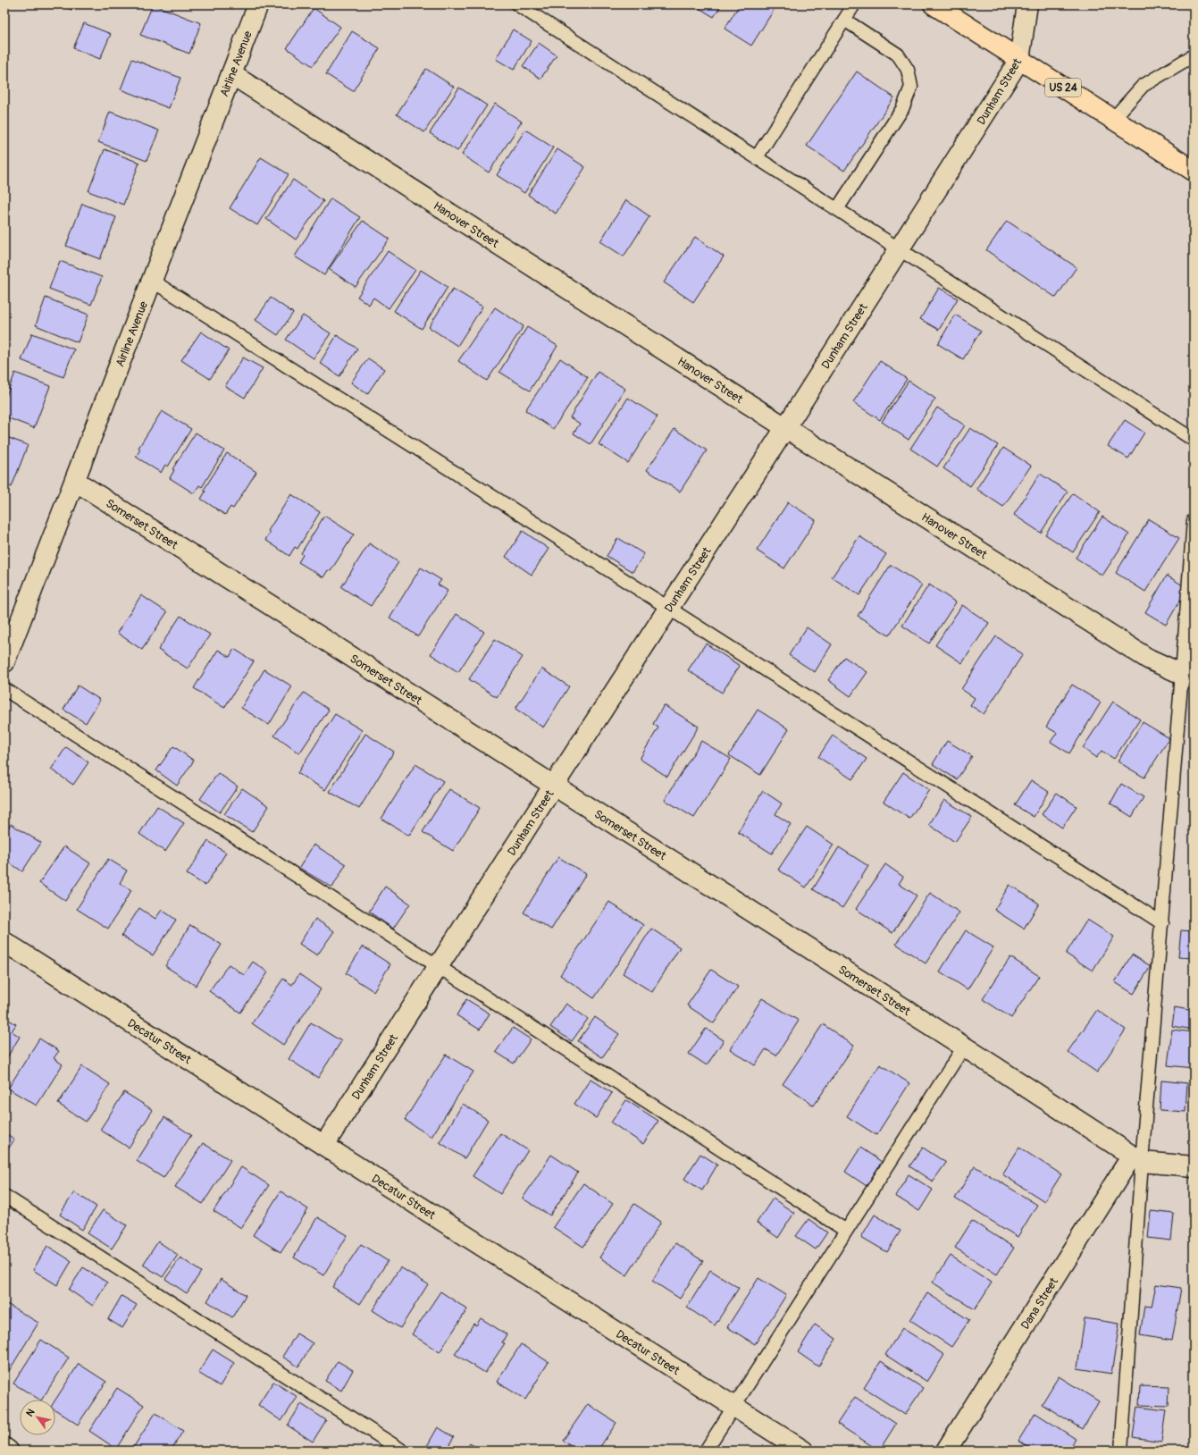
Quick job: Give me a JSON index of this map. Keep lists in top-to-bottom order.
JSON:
{
  "streets": {
    "main road": ["US 24"],
    "street": [
      "Airline Avenue",
      "Dunham Street",
      "Hanover Street",
      "Somerset Street",
      "Decatur Street",
      "Dana Street"
    ]
  },
  "crossings": [
    ["Airline Avenue", "Hanover Street"],
    ["Airline Avenue", "Somerset Street"],
    ["US 24", "Dunham Street"],
    ["Dunham Street", "Hanover Street"],
    ["Dunham Street", "Somerset Street"],
    ["Dunham Street", "Decatur Street"],
    ["Somerset Street", "Dana Street"]
  ],
  "north": "top left"
}
